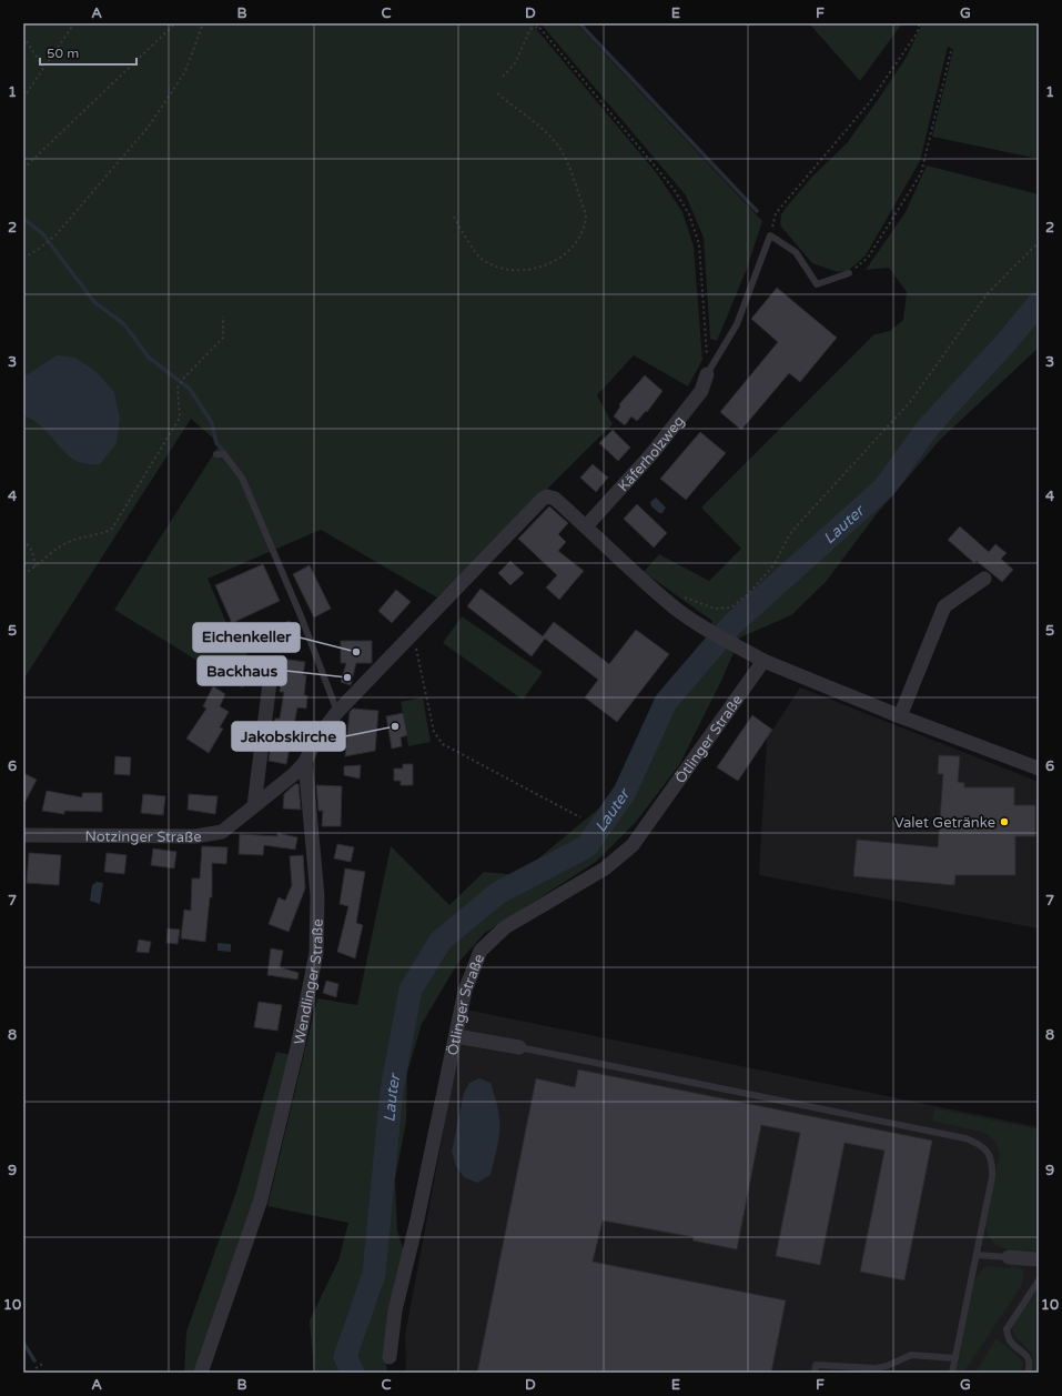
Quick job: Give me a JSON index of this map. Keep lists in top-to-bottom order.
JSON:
{
  "streets": {
    "street": [
      "Käferholzweg",
      "Ötlinger Straße",
      "Notzinger Straße",
      "Wendlinger Straße"
    ]
  },
  "crossings": [
    ["Notzinger Straße", "Wendlinger Straße"]
  ],
  "water": ["Lauter"],
  "places": [
    "Eichenkeller",
    "Backhaus",
    "Jakobskirche",
    "Valet Getränke"
  ],
  "scale_bar": "50 m",
  "grid": {
    "columns": [
      "A",
      "B",
      "C",
      "D",
      "E",
      "F",
      "G"
    ],
    "rows": [
      "1",
      "2",
      "3",
      "4",
      "5",
      "6",
      "7",
      "8",
      "9",
      "10"
    ]
  }
}
